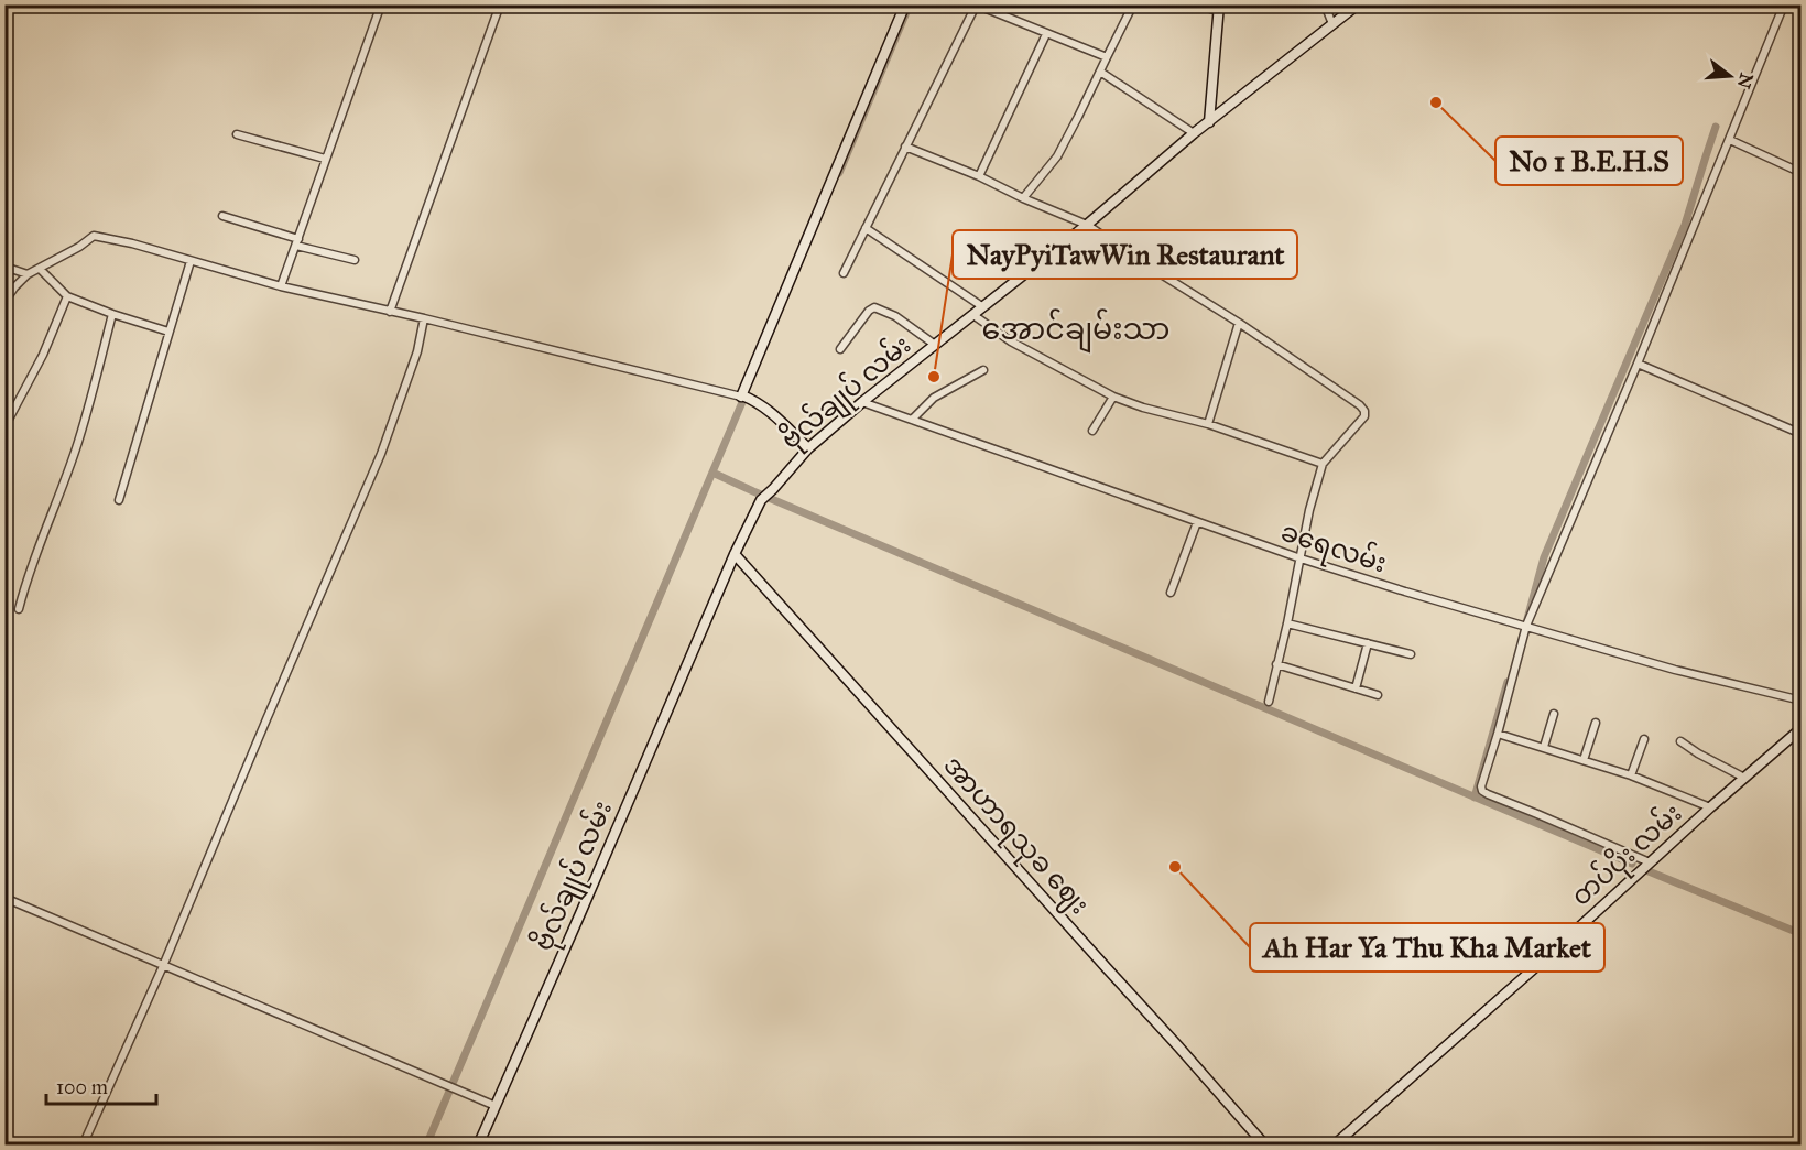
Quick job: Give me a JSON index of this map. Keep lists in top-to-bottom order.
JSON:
{
  "streets": {
    "street": [
      "ဗိုလ်ချုပ် လမ်း",
      "ခရေလမ်း",
      "အာဟာရသုခ ဈေး",
      "တပ်ပိုး လမ်း"
    ]
  },
  "crossings": [
    ["ဗိုလ်ချုပ် လမ်း", "ခရေလမ်း"],
    ["ဗိုလ်ချုပ် လမ်း", "အာဟာရသုခ ဈေး"]
  ],
  "districts": ["အောင်ချမ်းသာ"],
  "places": ["No 1 B.E.H.S", "NayPyiTawWin Restaurant", "Ah Har Ya Thu Kha Market"],
  "scale_bar": "100 m",
  "north": "right"
}
